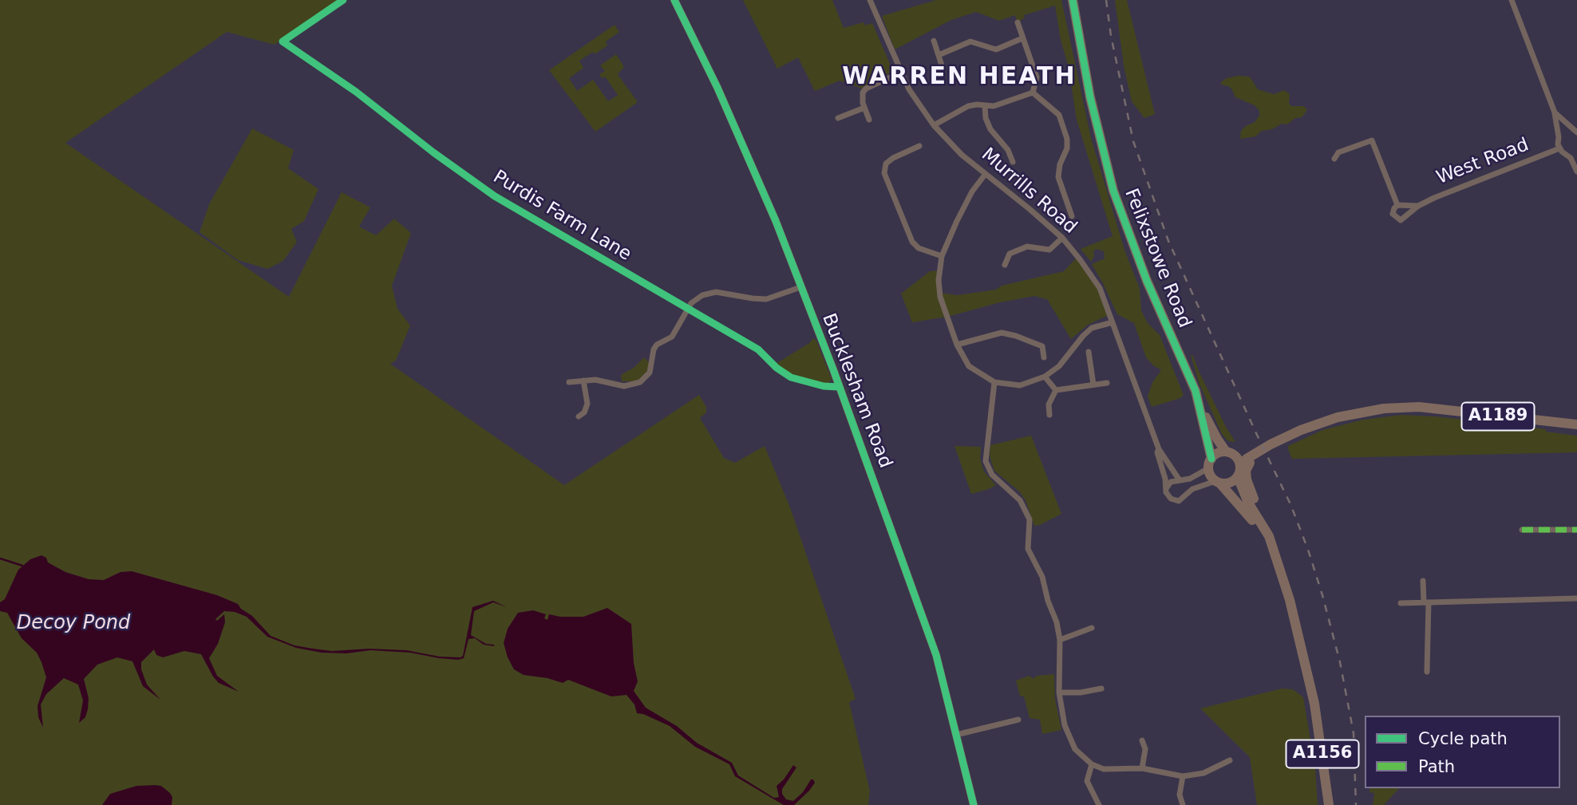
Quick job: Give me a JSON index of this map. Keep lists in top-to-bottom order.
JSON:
{
  "streets": {
    "main road": ["Felixstowe Road", "A1189", "A1156"],
    "street": [
      "West Road",
      "Murrills Road",
      "Purdis Farm Lane",
      "Bucklesham Road"
    ]
  },
  "crossings": [
    ["Purdis Farm Lane", "Bucklesham Road"],
    ["Felixstowe Road", "A1189"],
    ["Felixstowe Road", "A1156"],
    ["A1189", "A1156"]
  ],
  "districts": ["WARREN HEATH"],
  "water": ["Decoy Pond"],
  "legend": ["Cycle path", "Path"]
}
